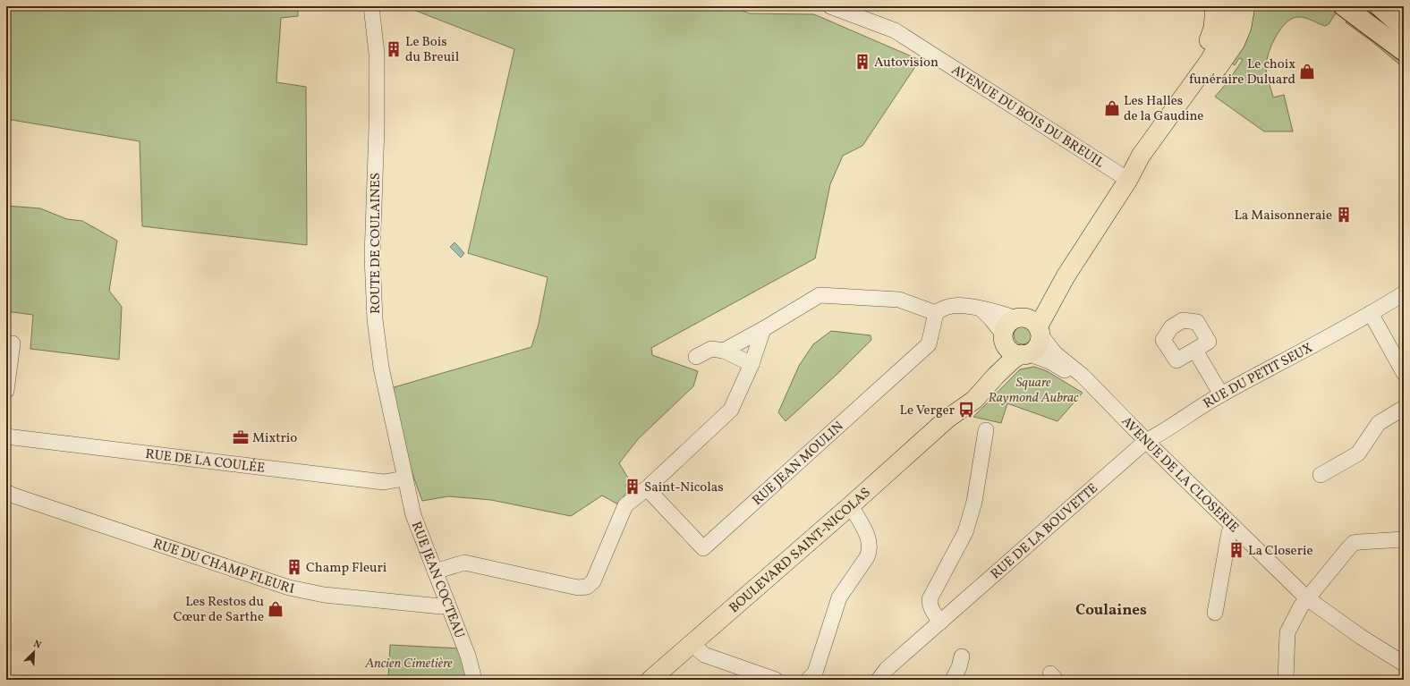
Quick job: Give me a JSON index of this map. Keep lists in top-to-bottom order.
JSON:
{
  "streets": {
    "main road": ["BOULEVARD SAINT-NICOLAS"],
    "street": [
      "AVENUE DU BOIS DU BREUIL",
      "ROUTE DE COULAINES",
      "RUE DU PETIT SEUX",
      "RUE DE LA COULÉE",
      "RUE JEAN MOULIN",
      "AVENUE DE LA CLOSERIE",
      "RUE DE LA BOUVETTE",
      "RUE DU CHAMP FLEURI",
      "RUE JEAN COCTEAU"
    ]
  },
  "crossings": [
    ["ROUTE DE COULAINES", "RUE DE LA COULÉE"],
    ["ROUTE DE COULAINES", "RUE JEAN COCTEAU"],
    ["RUE DU PETIT SEUX", "AVENUE DE LA CLOSERIE"],
    ["RUE DU PETIT SEUX", "RUE DE LA BOUVETTE"],
    ["RUE DE LA COULÉE", "RUE JEAN COCTEAU"],
    ["AVENUE DE LA CLOSERIE", "RUE DE LA BOUVETTE"],
    ["AVENUE DE LA CLOSERIE", "BOULEVARD SAINT-NICOLAS"],
    ["RUE DU CHAMP FLEURI", "RUE JEAN COCTEAU"]
  ],
  "districts": ["Coulaines"],
  "parks": ["Square Raymond Aubrac", "Ancien Cimetière"],
  "places": {
    "building": [
      "Le Bois du Breuil",
      "Autovision",
      "La Maisonneraie",
      "Saint-Nicolas",
      "La Closerie",
      "Champ Fleuri"
    ],
    "shop": ["Le choix funéraire Duluard", "Les Halles de la Gaudine", "Les Restos du Cœur de Sarthe"],
    "bus stop": ["Le Verger"],
    "office": ["Mixtrio"]
  },
  "north": "top right"
}
